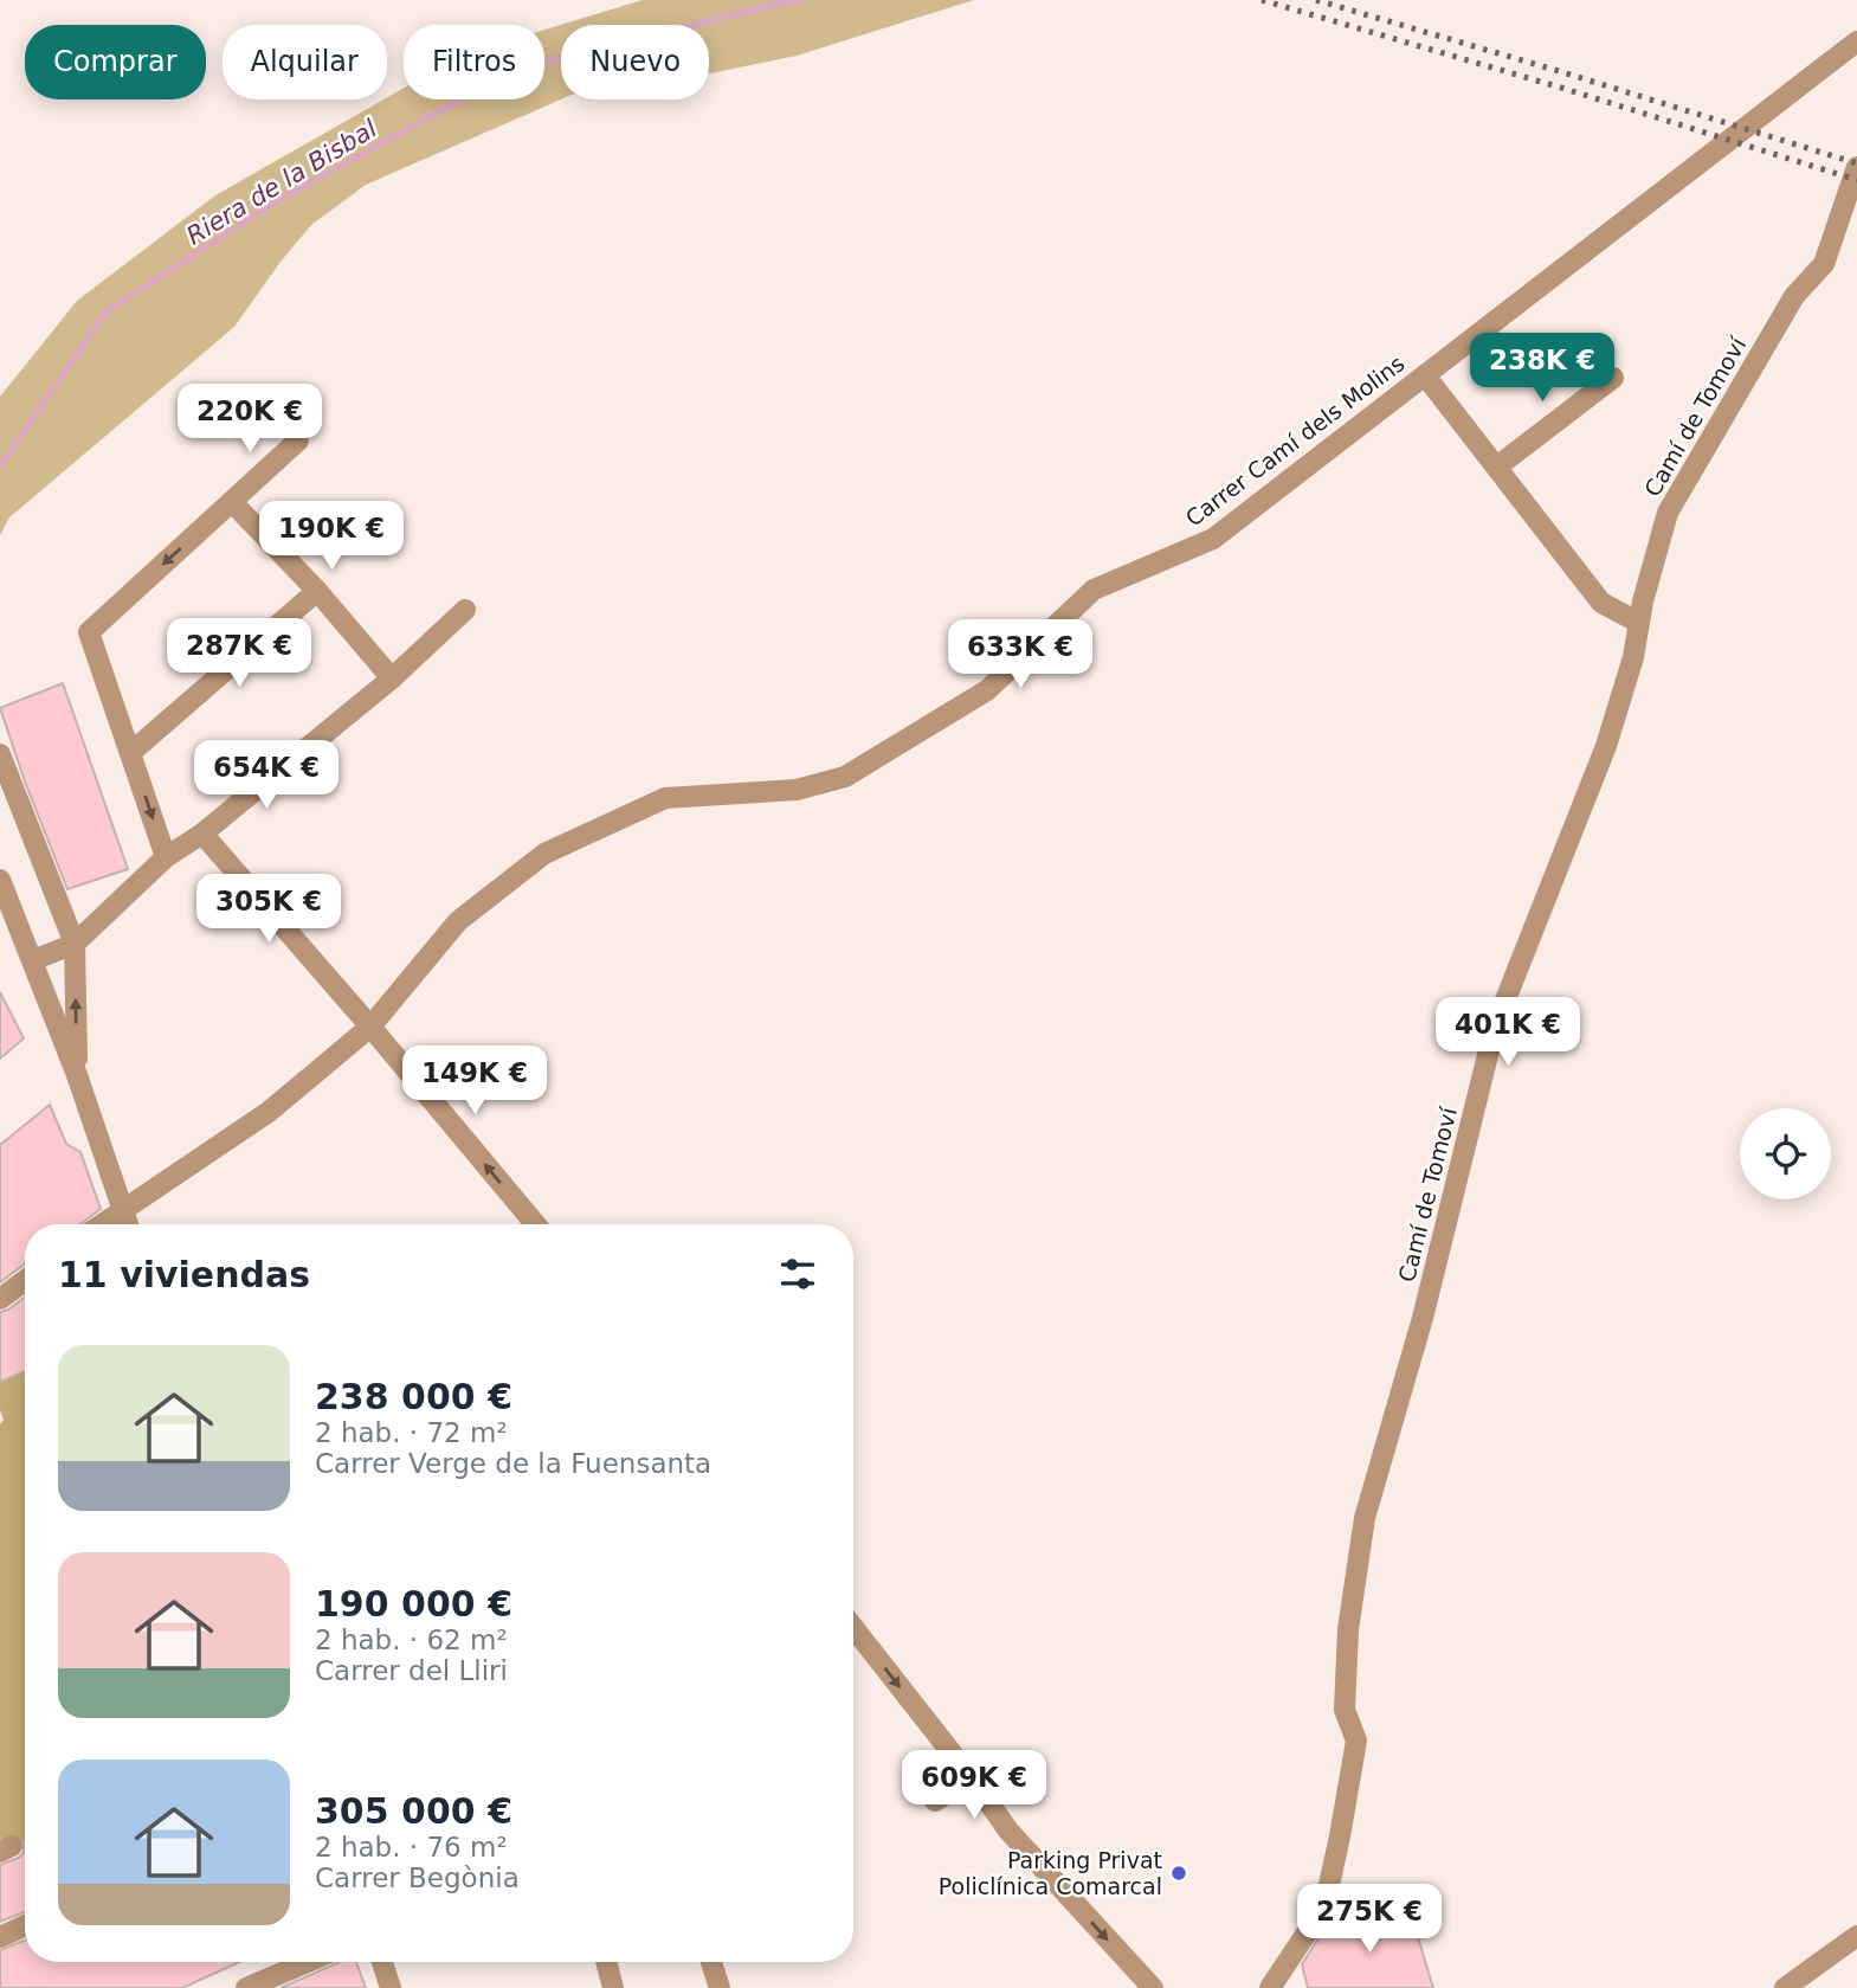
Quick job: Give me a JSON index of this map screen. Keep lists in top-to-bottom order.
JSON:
{
  "streets": {
    "street": ["Camí de Tomoví", "Carrer Camí dels Molins"]
  },
  "water": ["Riera de la Bisbal"],
  "places": ["Parking Privat Policlínica Comarcal"],
  "page": {
    "chip": [
      "Comprar",
      "Alquilar",
      "Filtros",
      "Nuevo"
    ],
    "price": [
      "238K €",
      "220K €",
      "190K €",
      "287K €",
      "633K €",
      "654K €",
      "305K €",
      "401K €",
      "149K €",
      "609K €",
      "275K €"
    ],
    "heading": "11 viviendas",
    "list": [
      {
        "name": "238 000 €",
        "note": "2 hab. · 72 m² · Carrer Verge de la Fuensanta"
      },
      {
        "name": "190 000 €",
        "note": "2 hab. · 62 m² · Carrer del Lliri"
      },
      {
        "name": "305 000 €",
        "note": "2 hab. · 76 m² · Carrer Begònia"
      }
    ]
  }
}
